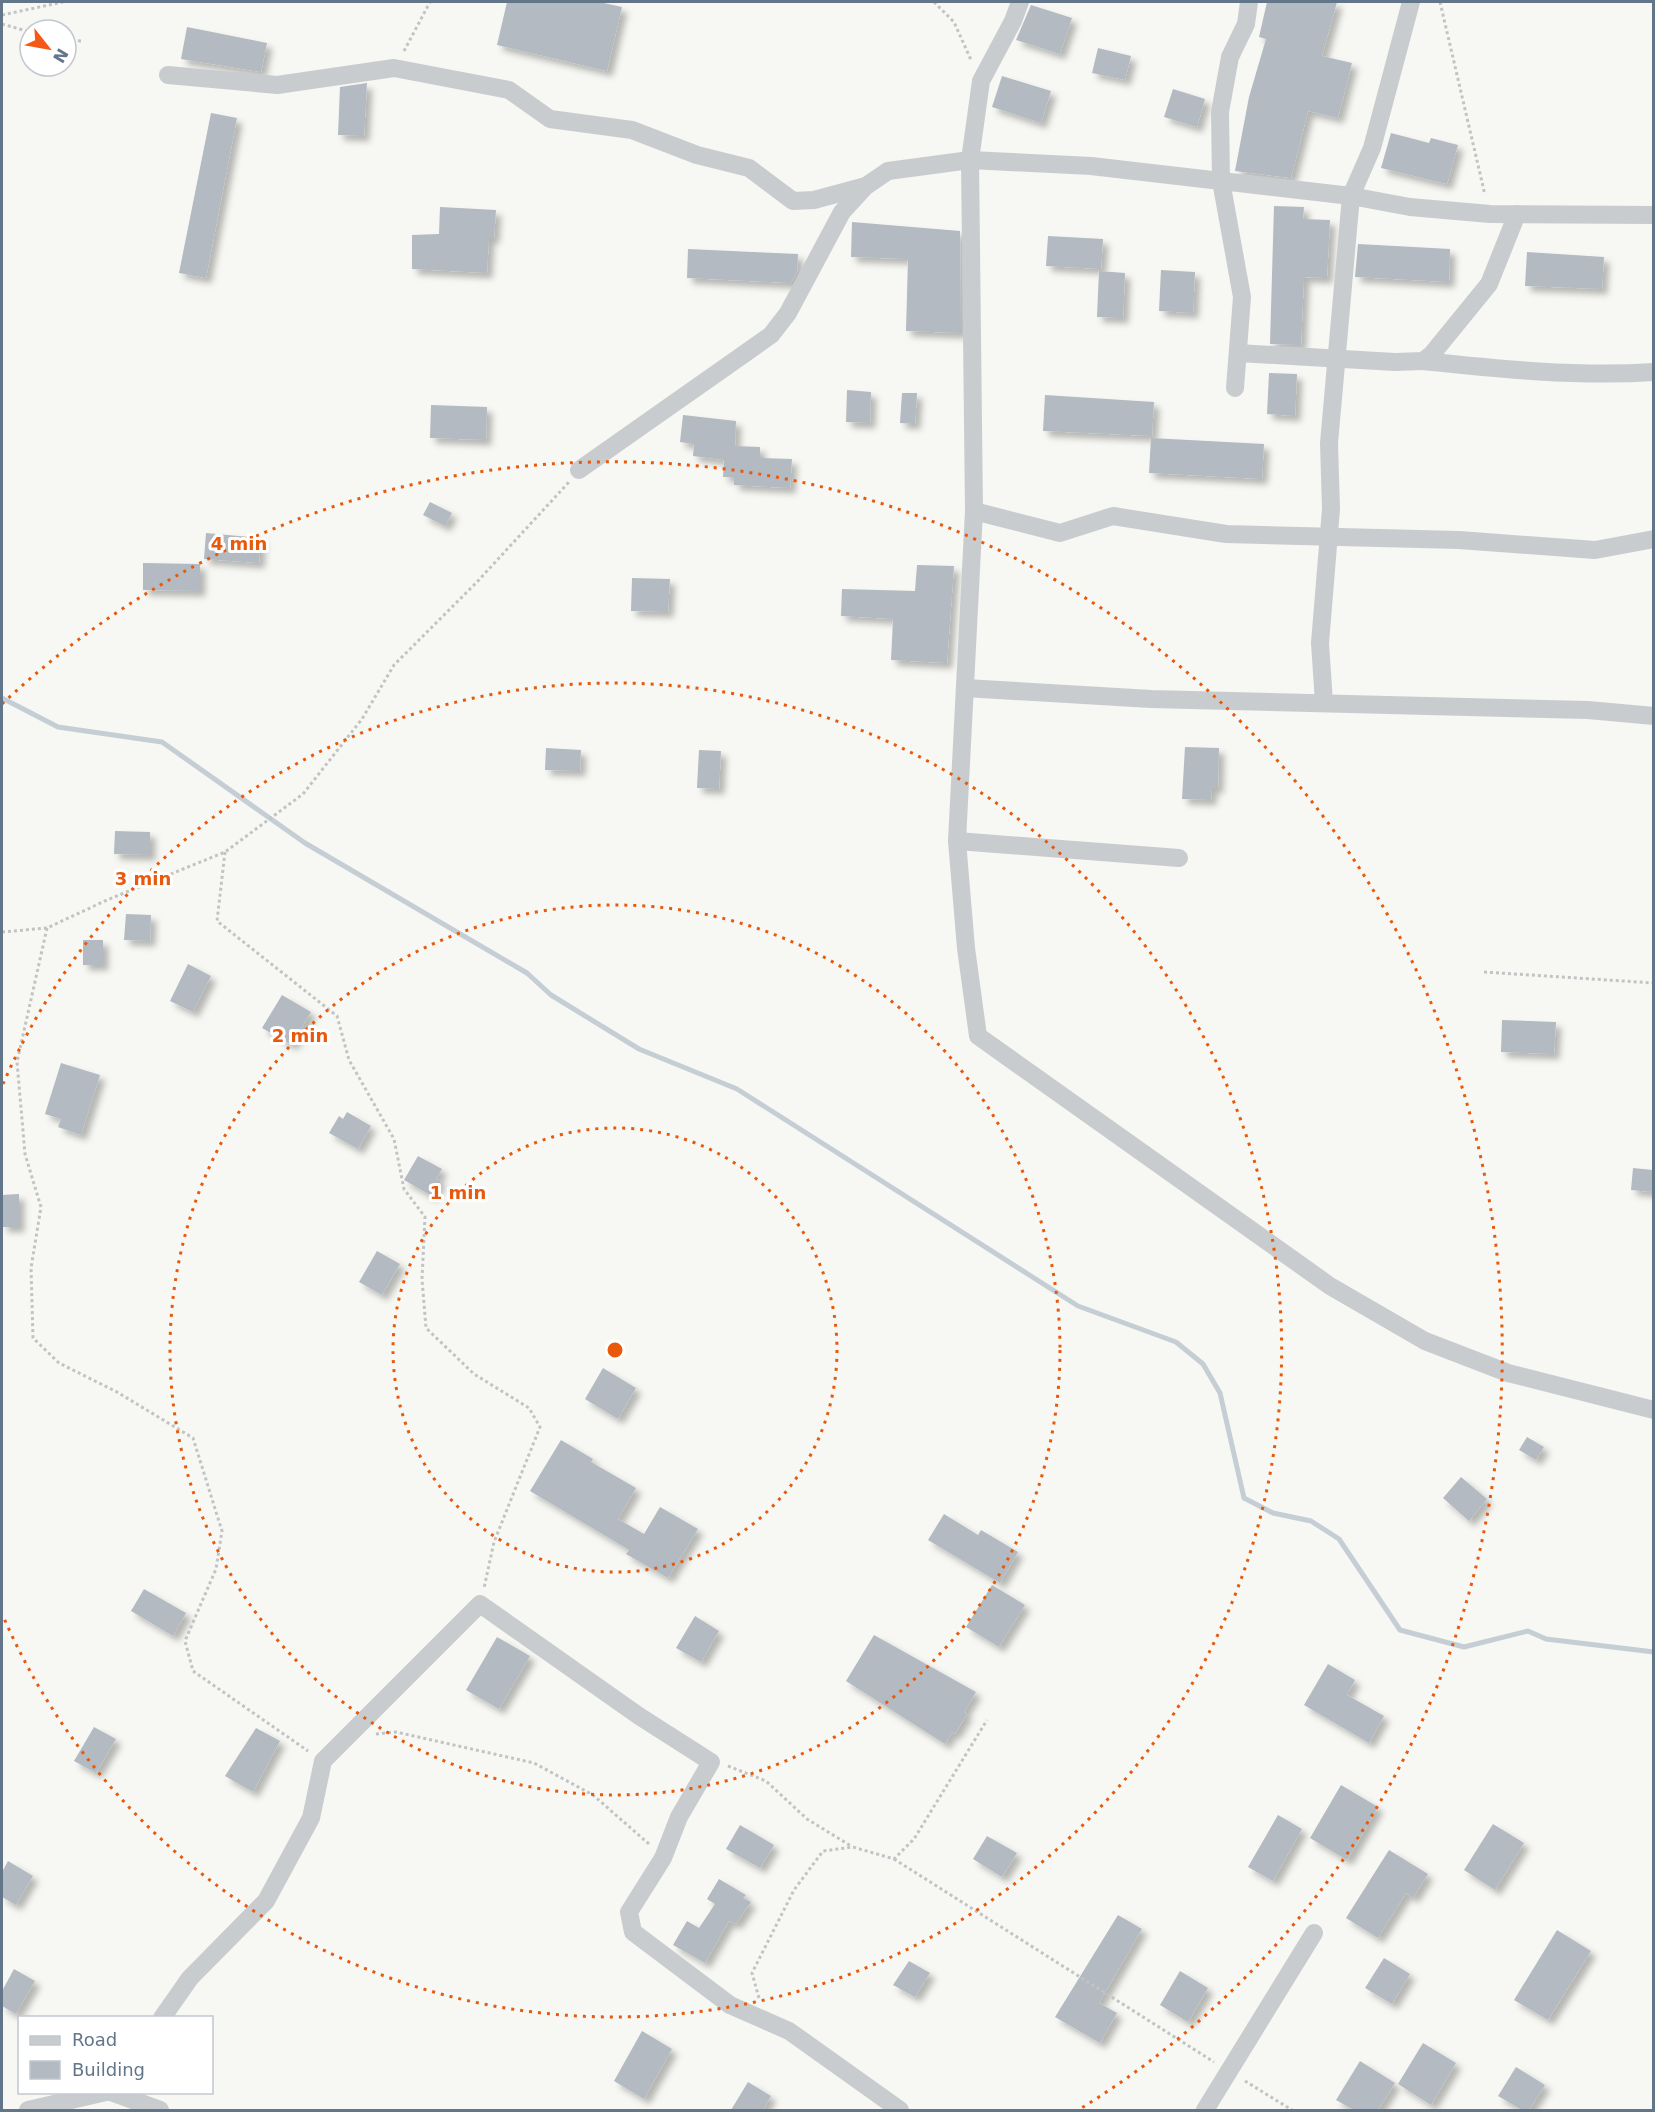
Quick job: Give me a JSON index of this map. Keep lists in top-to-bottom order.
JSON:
{
  "legend": ["Road", "Building"],
  "north": "bottom right",
  "rings": [
    "4 min",
    "3 min",
    "2 min",
    "1 min"
  ]
}
